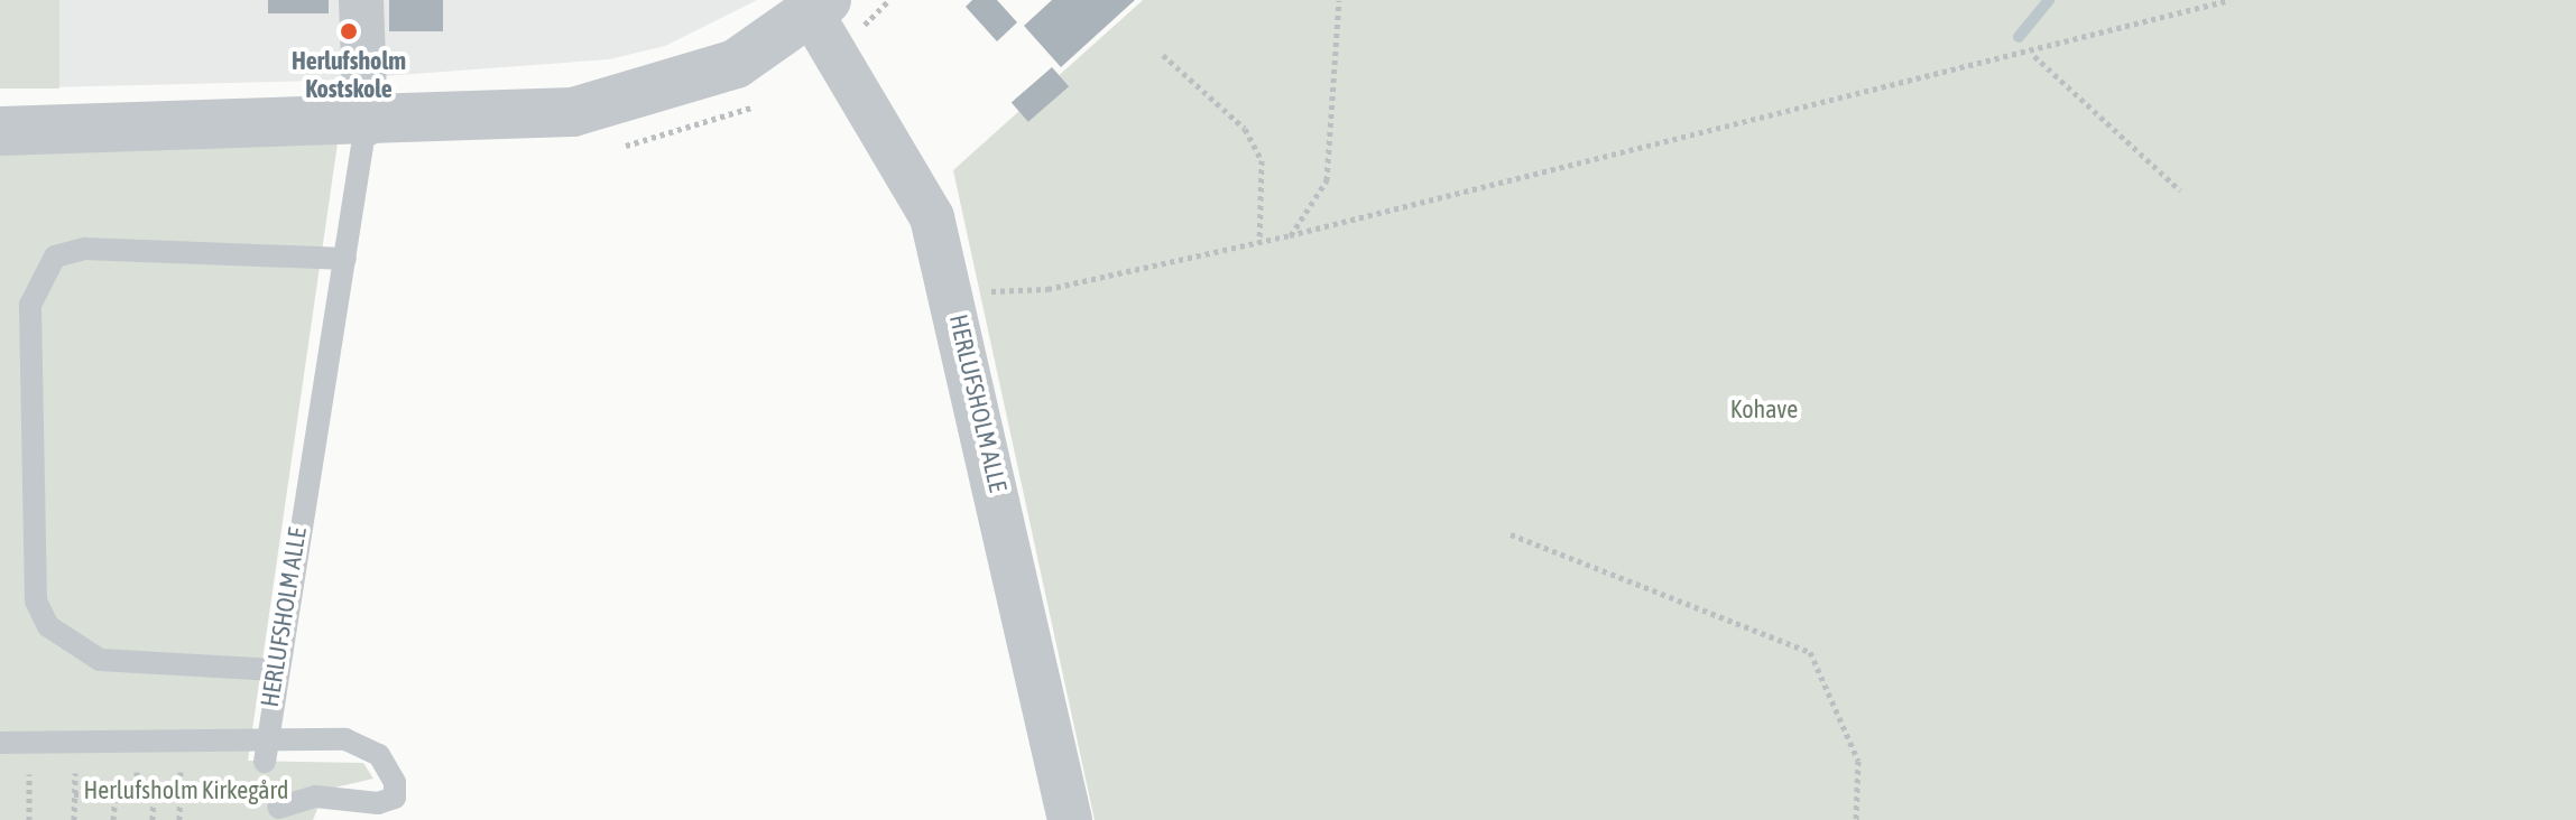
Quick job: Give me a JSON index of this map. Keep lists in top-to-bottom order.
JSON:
{
  "streets": {
    "street": ["HERLUFSHOLM ALLE"]
  },
  "parks": ["Kohave", "Herlufsholm Kirkegård"],
  "places": ["Herlufsholm Kostskole"]
}
